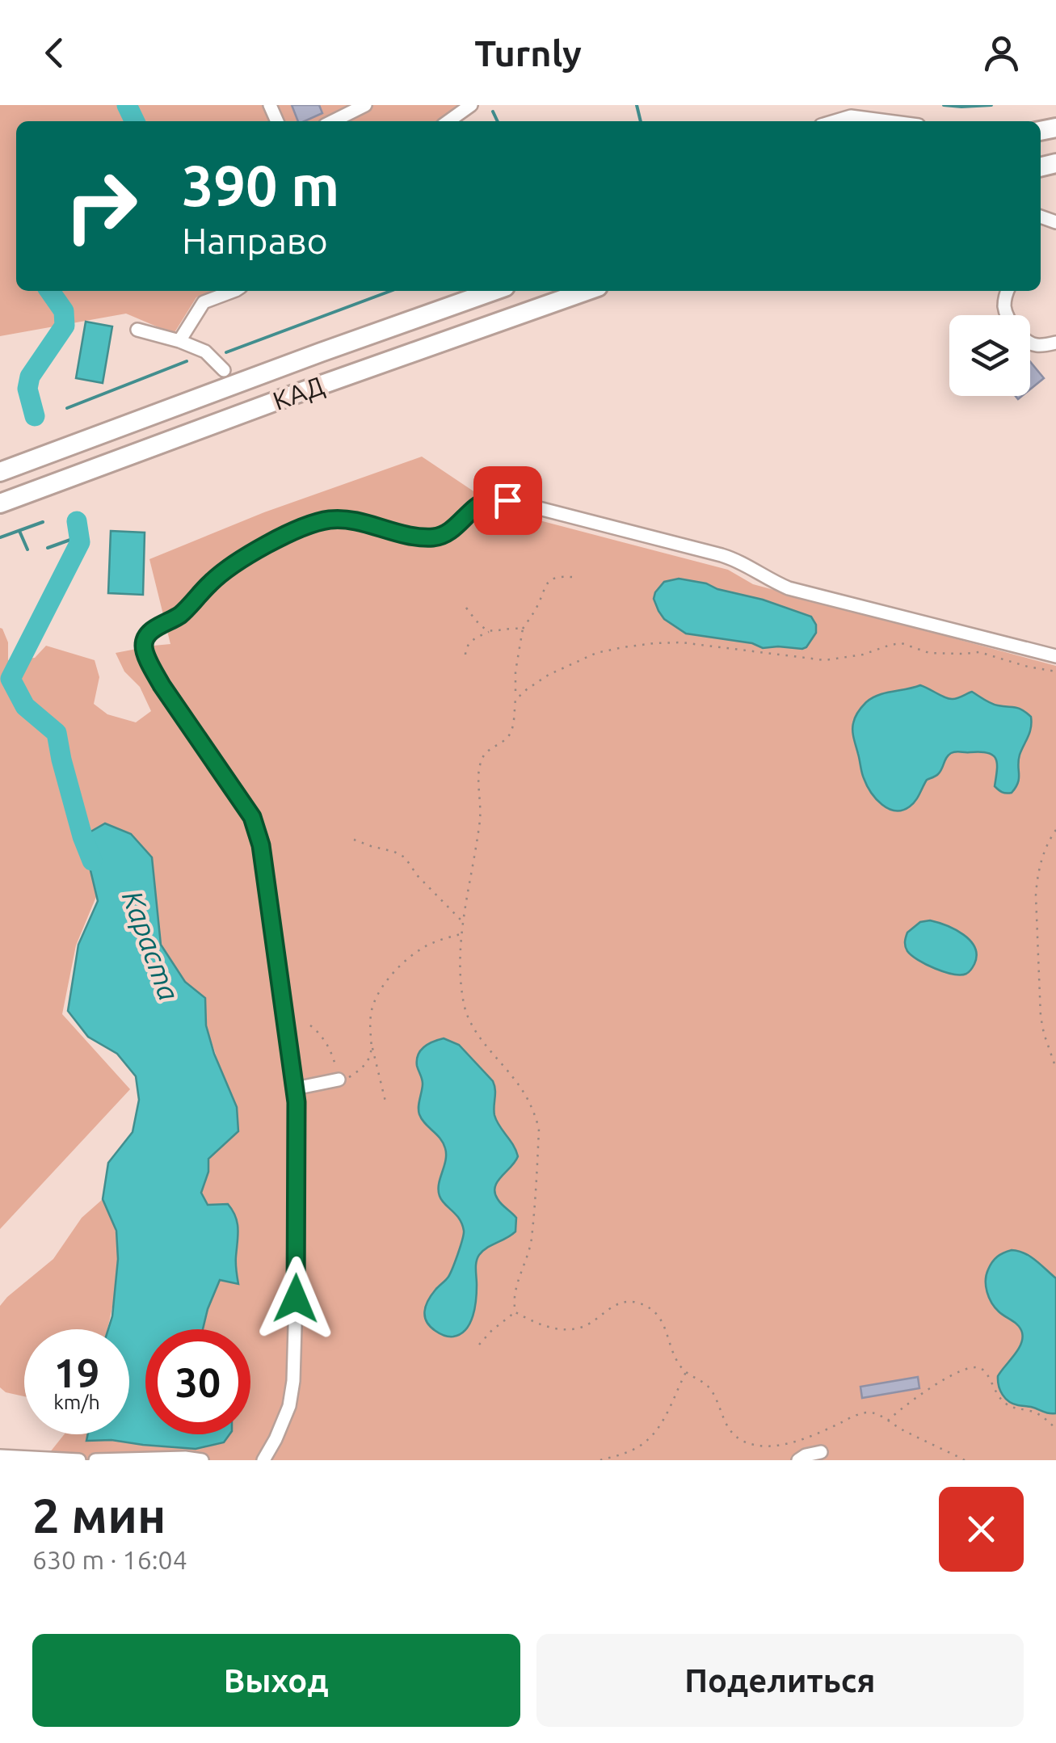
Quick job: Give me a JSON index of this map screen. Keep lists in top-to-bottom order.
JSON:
{
  "streets": {
    "highway": ["КАД"]
  },
  "water": ["Караста"],
  "page": {
    "header": "Turnly",
    "turn": ["390 m", "Направо"],
    "speed": "19 km/h",
    "limit": "30",
    "heading": ["2 мин", "630 m · 16:04"],
    "buttons": ["Выход", "Поделиться"]
  }
}
